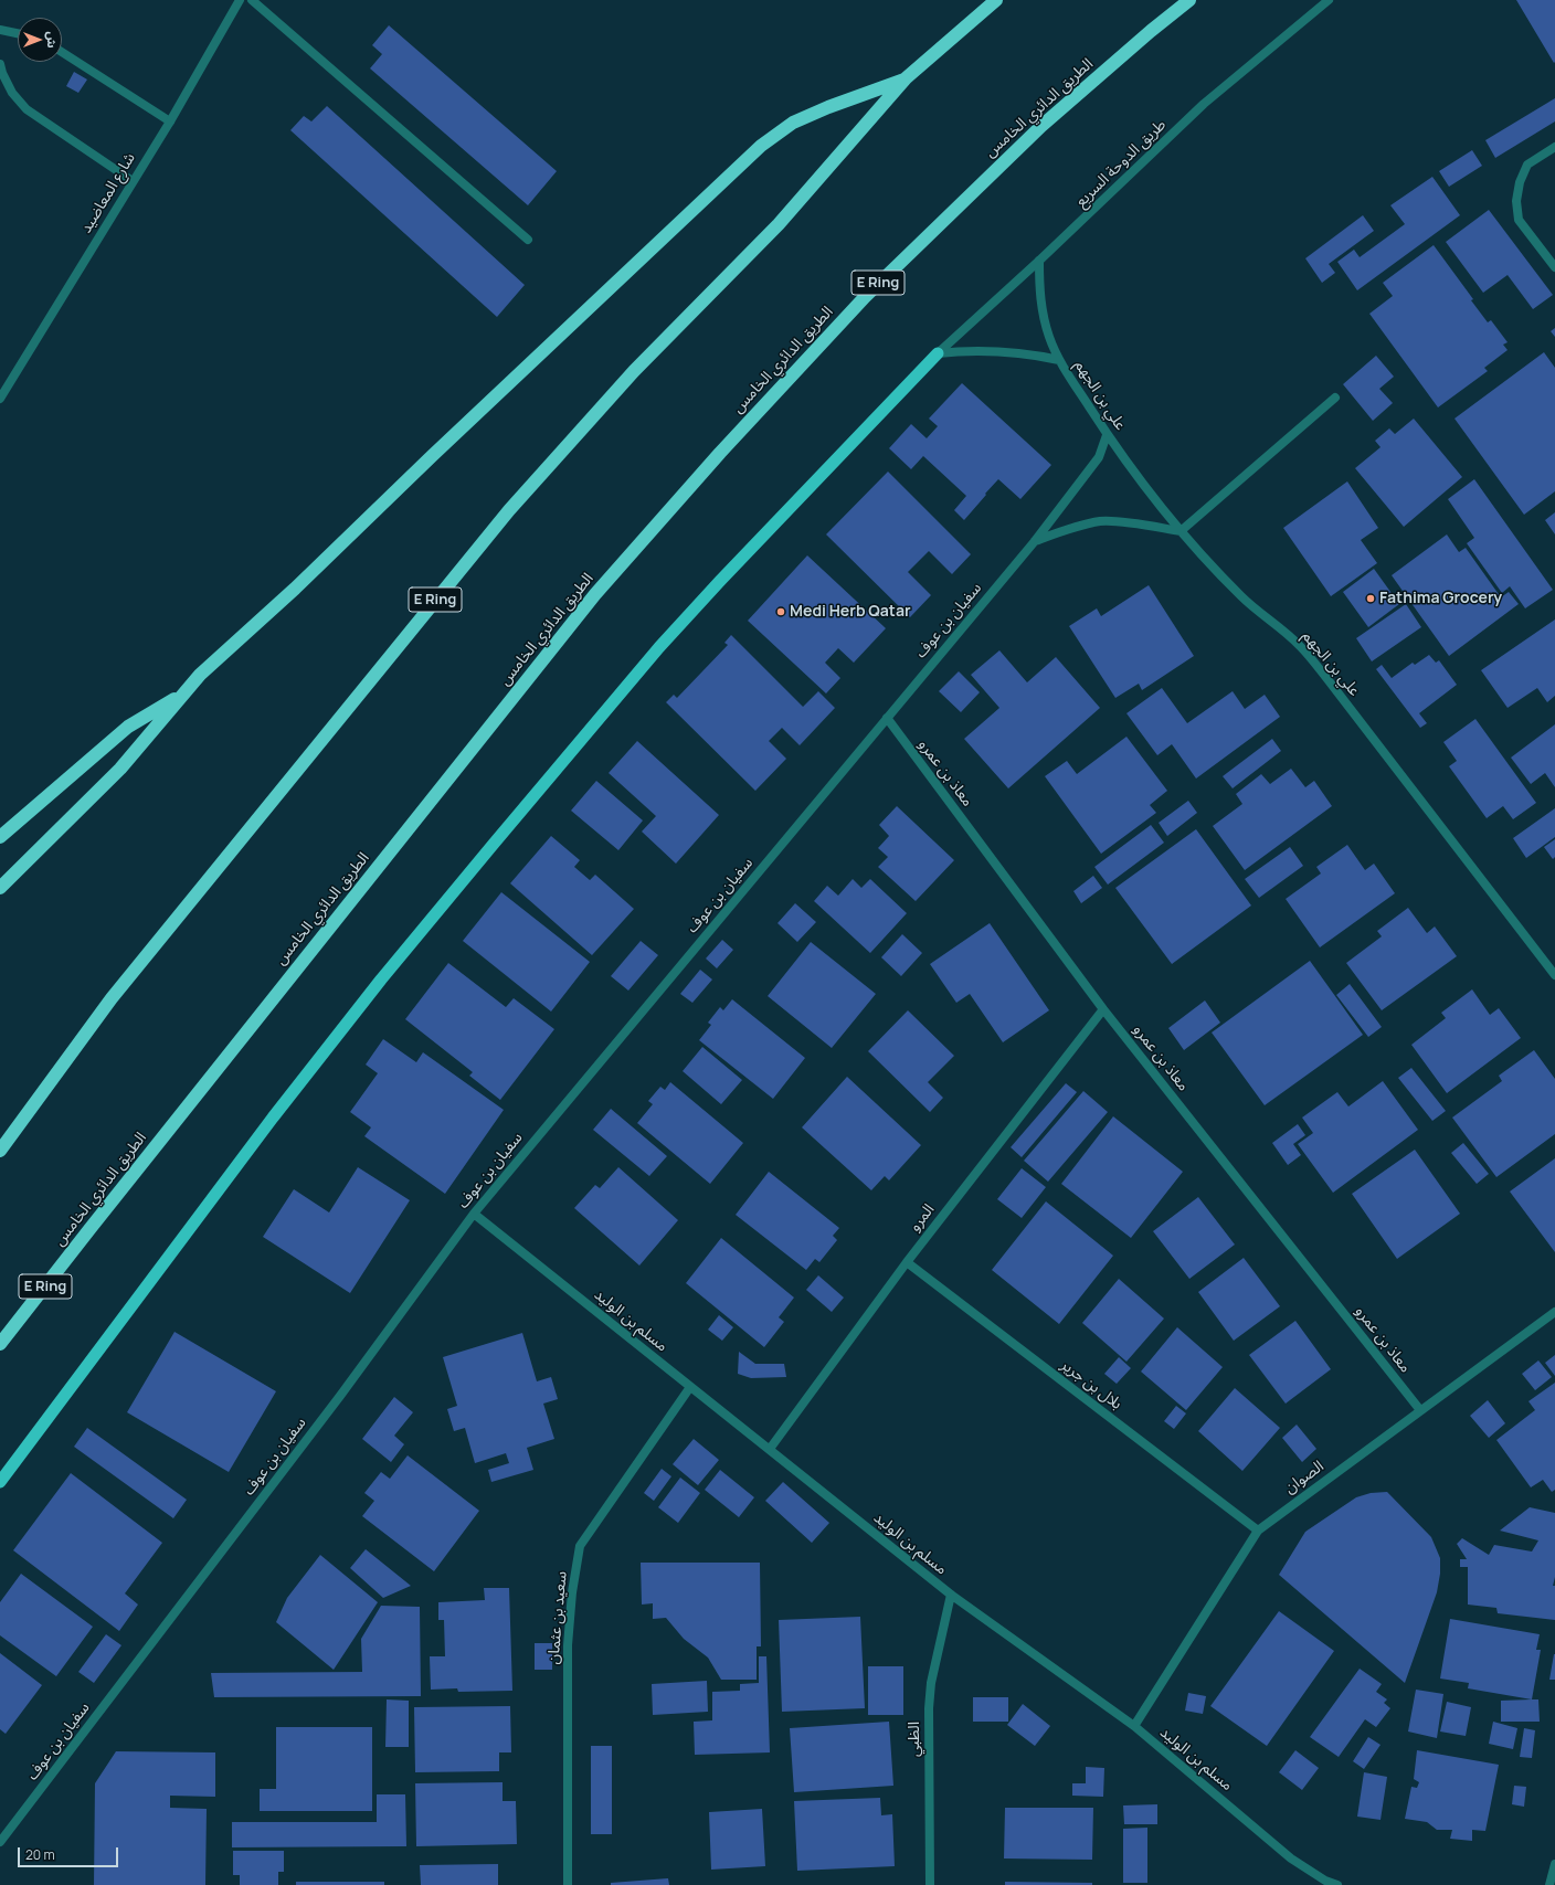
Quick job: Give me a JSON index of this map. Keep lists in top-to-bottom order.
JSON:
{
  "streets": {
    "highway": ["الطريق الدائري الخامس", "E Ring"],
    "street": [
      "طريق الدوحة السريع",
      "شارع المعاضيد",
      "علي بن الجهم",
      "سفيان بن عوف",
      "معاذ بن عمرو",
      "المرو",
      "مسلم بن الوليد",
      "بلال بن جرير",
      "الصوان",
      "سعيد بن عثمان",
      "الظبي"
    ]
  },
  "crossings": [
    ["طريق الدوحة السريع", "علي بن الجهم"],
    ["علي بن الجهم", "سفيان بن عوف"],
    ["سفيان بن عوف", "معاذ بن عمرو"],
    ["سفيان بن عوف", "مسلم بن الوليد"],
    ["معاذ بن عمرو", "المرو"],
    ["معاذ بن عمرو", "الصوان"],
    ["المرو", "مسلم بن الوليد"],
    ["المرو", "بلال بن جرير"],
    ["مسلم بن الوليد", "الصوان"],
    ["مسلم بن الوليد", "سعيد بن عثمان"],
    ["مسلم بن الوليد", "الظبي"],
    ["بلال بن جرير", "الصوان"]
  ],
  "places": ["Fathima Grocery", "Medi Herb Qatar"],
  "scale_bar": "20 m",
  "north": "right"
}
